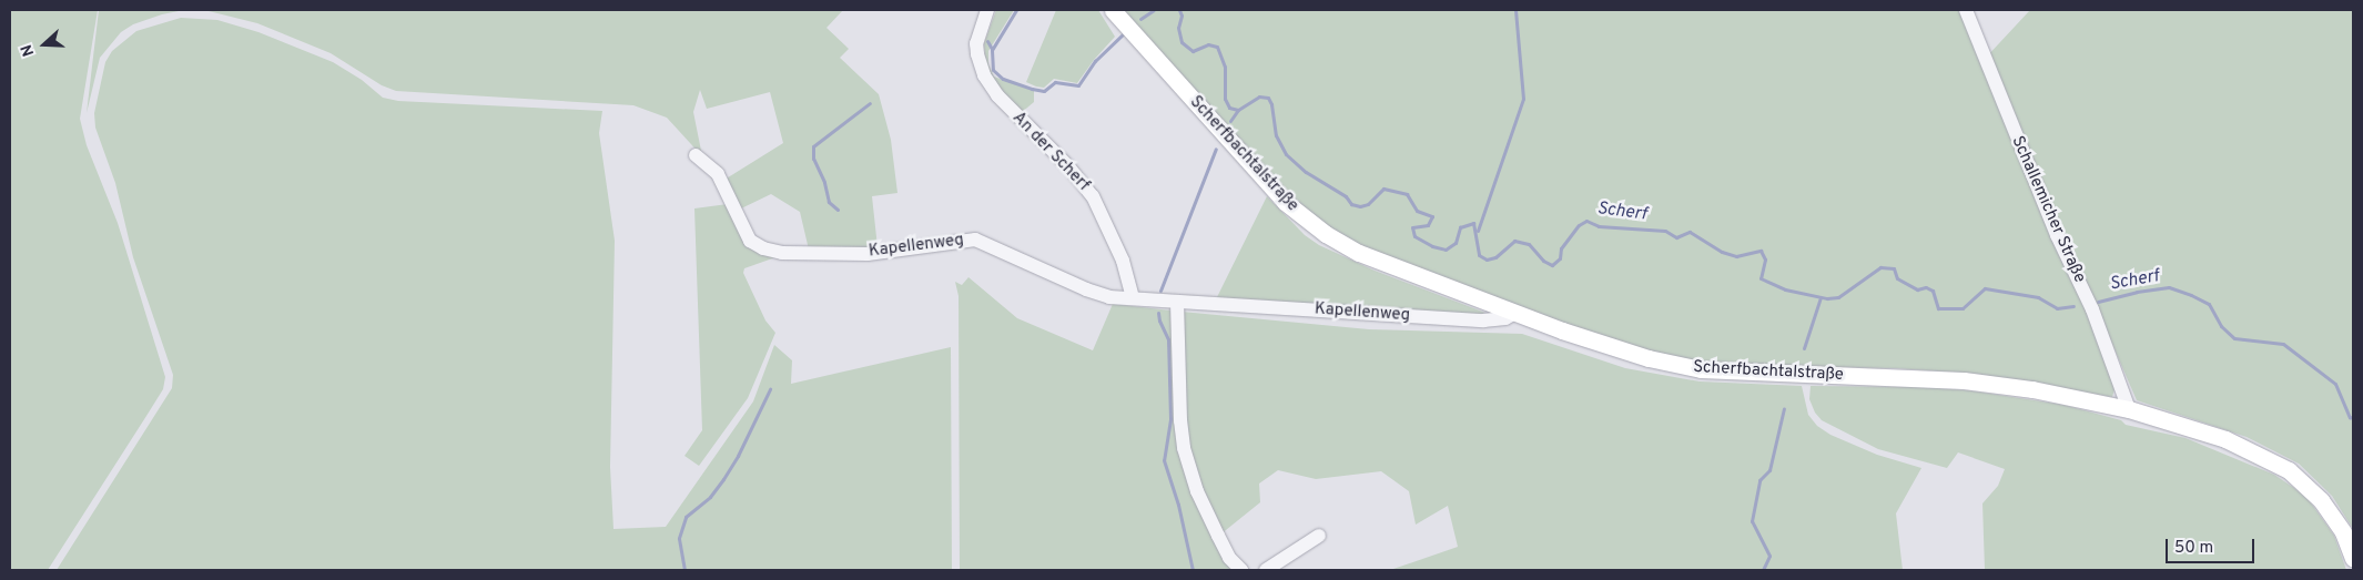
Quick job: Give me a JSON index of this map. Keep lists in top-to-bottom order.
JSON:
{
  "streets": {
    "main road": ["Scherfbachtalstraße"],
    "street": ["An der Scherf", "Schallemicher Straße", "Kapellenweg"]
  },
  "crossings": [
    ["An der Scherf", "Kapellenweg"],
    ["Scherfbachtalstraße", "Schallemicher Straße"],
    ["Scherfbachtalstraße", "Kapellenweg"]
  ],
  "water": ["Scherf"],
  "scale_bar": "50 m",
  "north": "left"
}
